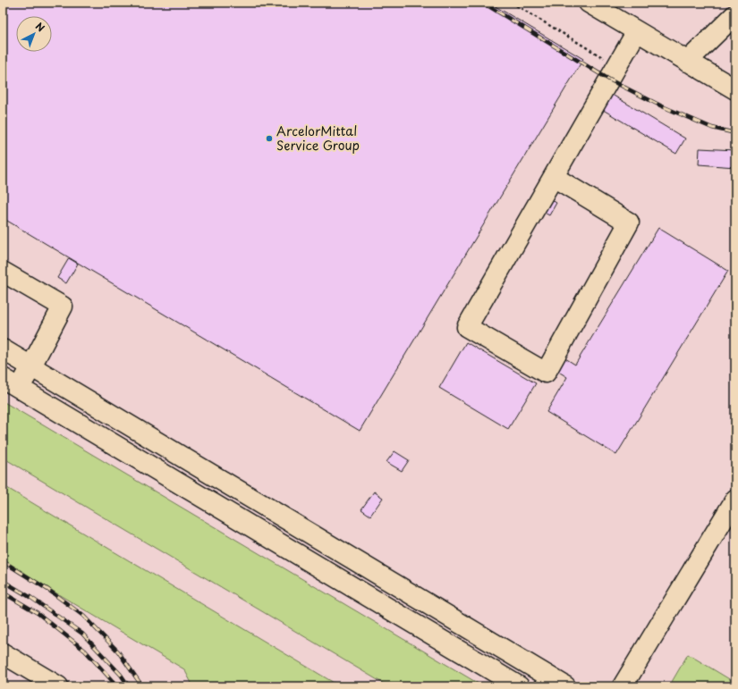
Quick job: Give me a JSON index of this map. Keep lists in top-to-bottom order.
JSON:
{
  "places": ["ArcelorMittal Service Group"],
  "north": "top right"
}
